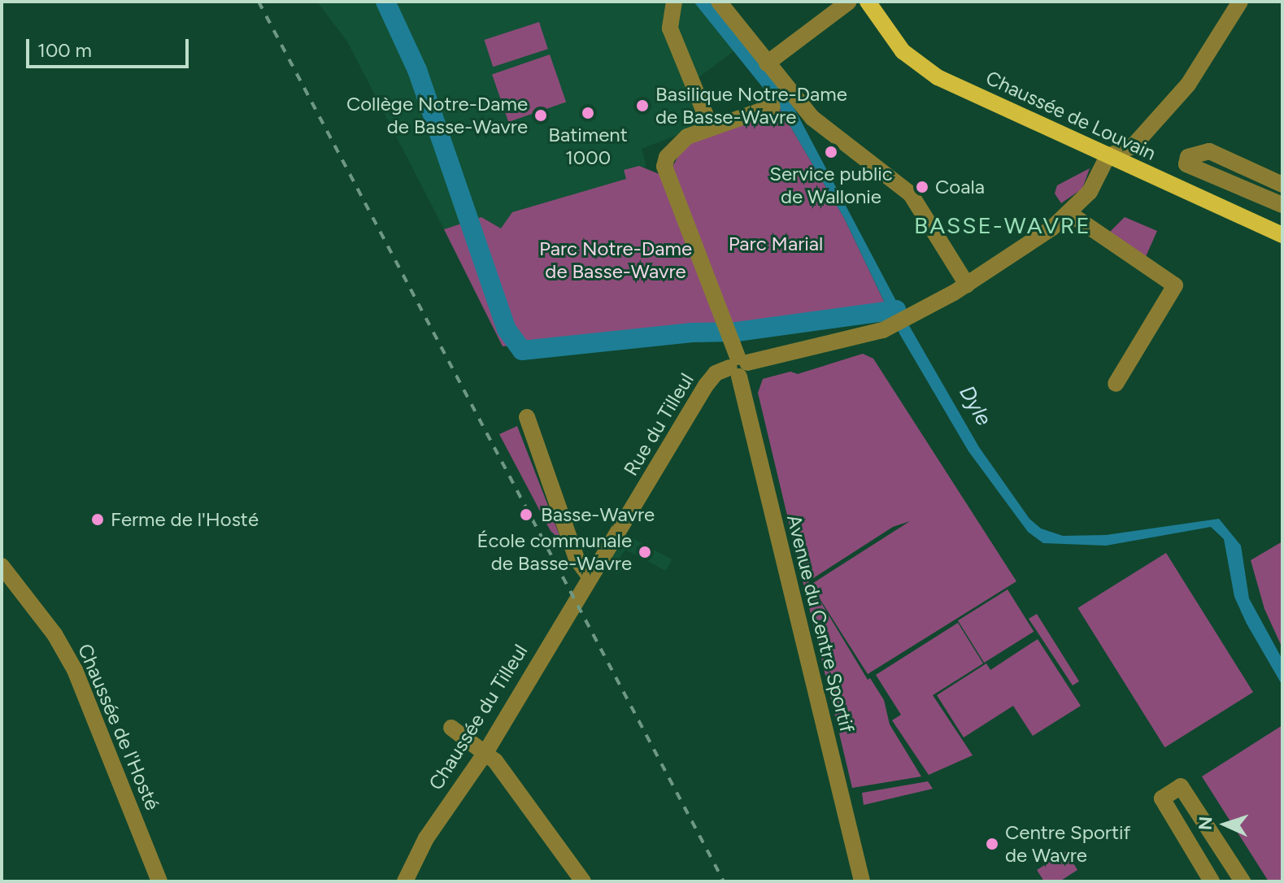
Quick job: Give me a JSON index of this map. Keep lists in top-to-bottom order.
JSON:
{
  "streets": {
    "main road": ["Chaussée de Louvain"],
    "street": [
      "Rue du Tilleul",
      "Avenue du Centre Sportif",
      "Chaussée du Tilleul",
      "Chaussée de l'Hosté"
    ]
  },
  "crossings": [
    ["Chaussée de Louvain", "Rue du Tilleul"],
    ["Rue du Tilleul", "Avenue du Centre Sportif"],
    ["Rue du Tilleul", "Chaussée du Tilleul"]
  ],
  "districts": ["BASSE-WAVRE"],
  "water": ["Dyle"],
  "parks": ["Parc Marial", "Parc Notre-Dame de Basse-Wavre"],
  "places": [
    "Basilique Notre-Dame de Basse-Wavre",
    "Batiment 1000",
    "Collège Notre-Dame de Basse-Wavre",
    "Service public de Wallonie",
    "Coala",
    "Basse-Wavre",
    "Ferme de l'Hosté",
    "École communale de Basse-Wavre",
    "Centre Sportif de Wavre"
  ],
  "scale_bar": "100 m",
  "north": "left"
}
